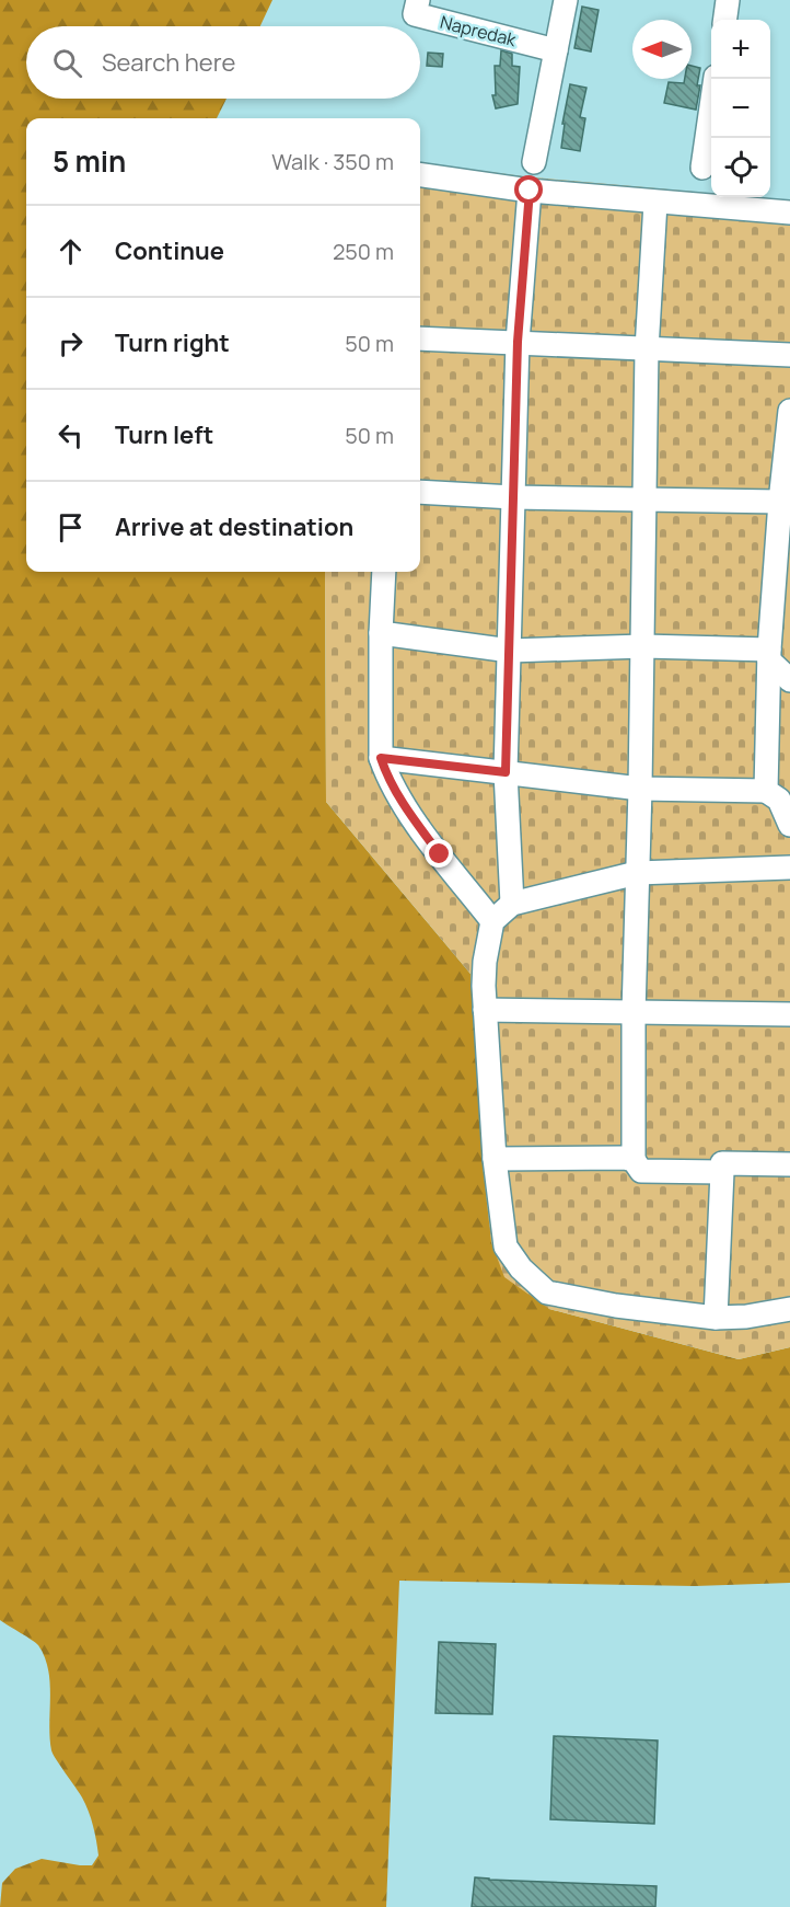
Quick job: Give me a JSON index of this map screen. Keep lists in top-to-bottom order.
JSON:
{
  "streets": {
    "lane": ["Napredak"]
  },
  "north": "left",
  "page": {
    "map_buttons": ["+", "−"],
    "search": "Search here",
    "heading": ["5 min", "Walk · 350 m"],
    "list": [
      ["Continue", "250 m"],
      ["Turn right", "50 m"],
      ["Turn left", "50 m"],
      "Arrive at destination"
    ]
  }
}
